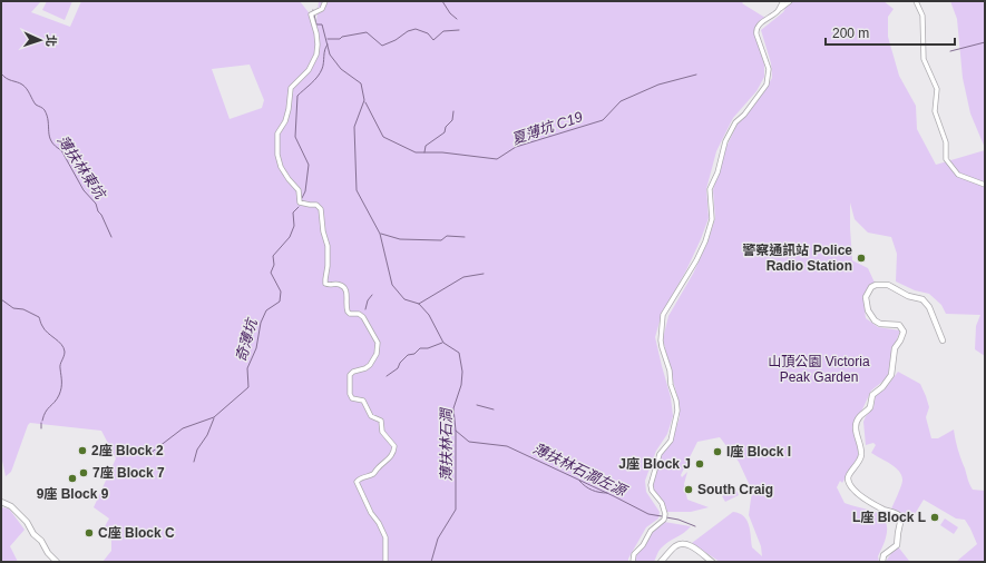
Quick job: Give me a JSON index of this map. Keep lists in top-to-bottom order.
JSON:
{
  "water": [
    "夏薄坑 C19",
    "薄扶林東坑",
    "奇薄坑",
    "薄扶林石澗",
    "薄扶林石澗左源"
  ],
  "parks": ["山頂公園 Victoria Peak Garden"],
  "places": [
    "警察通訊站 Police Radio Station",
    "2座 Block 2",
    "I座 Block I",
    "J座 Block J",
    "7座 Block 7",
    "9座 Block 9",
    "South Craig",
    "L座 Block L",
    "C座 Block C"
  ],
  "scale_bar": "200 m",
  "north": "right"
}
